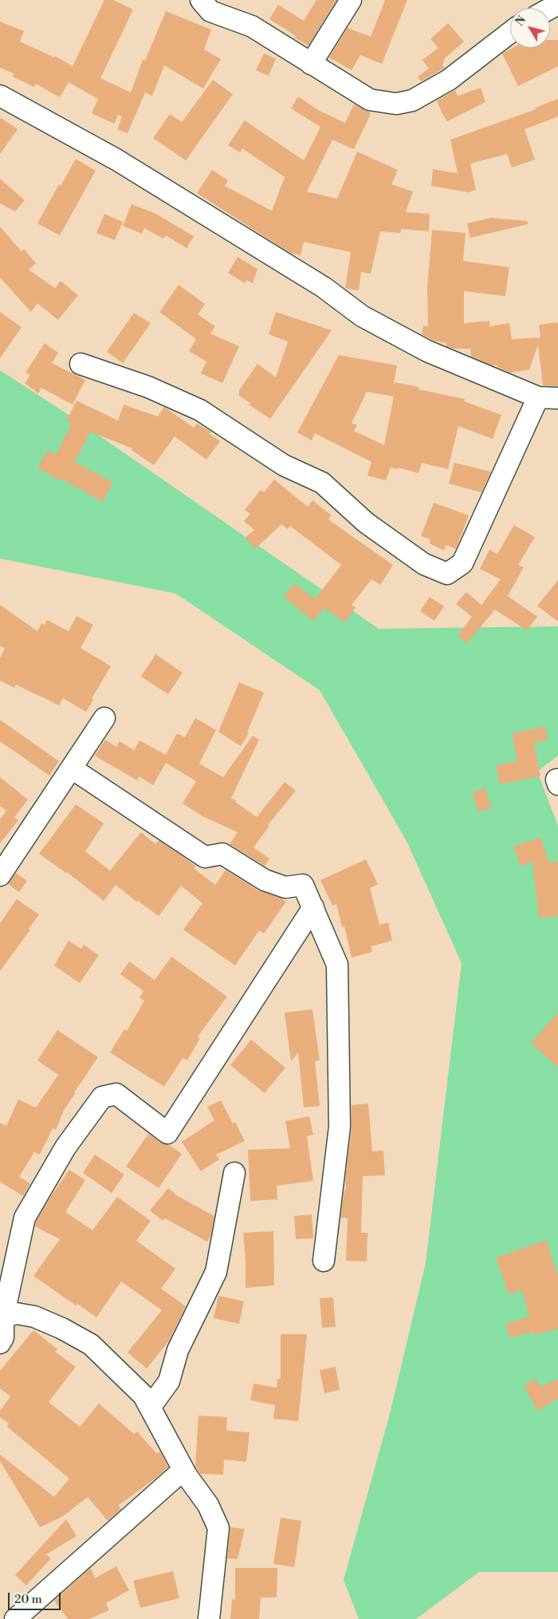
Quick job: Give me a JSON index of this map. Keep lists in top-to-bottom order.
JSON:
{
  "scale_bar": "20 m",
  "north": "top left"
}
